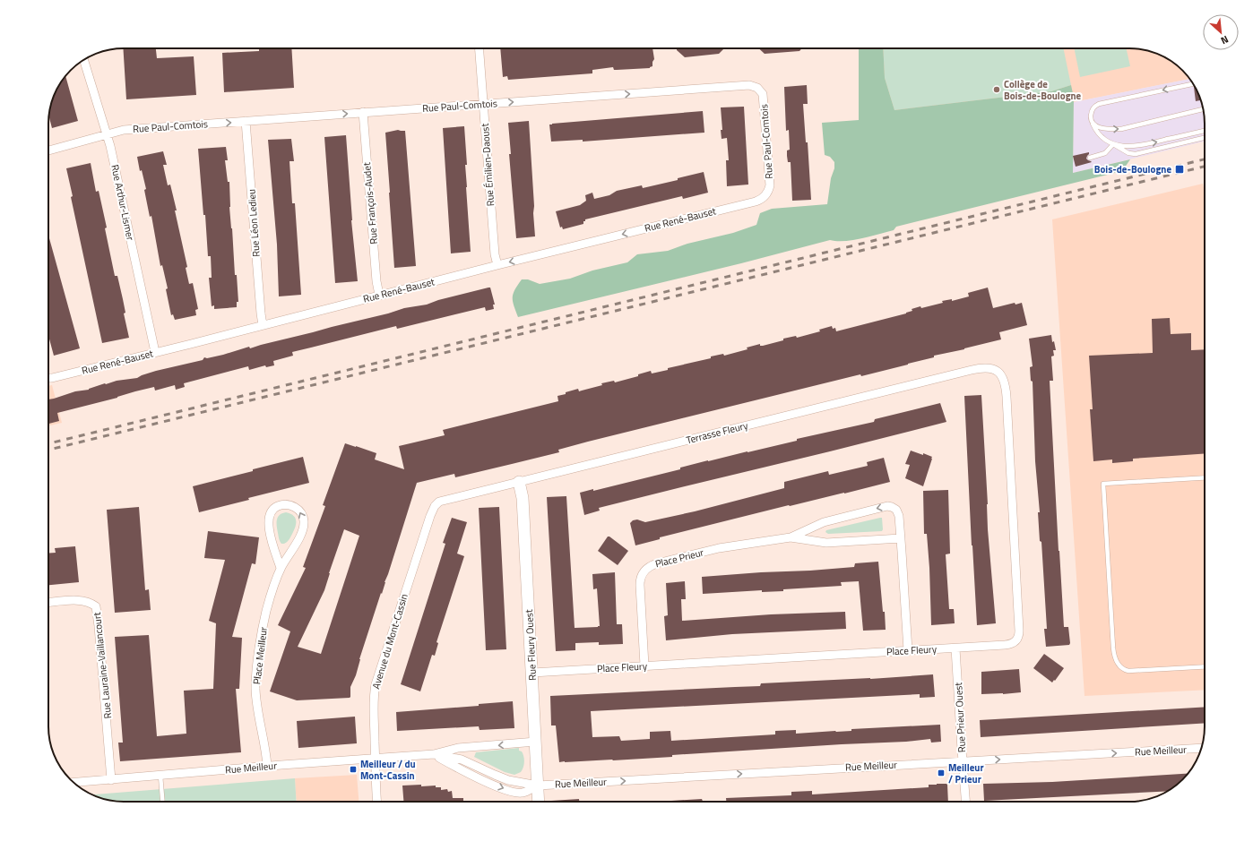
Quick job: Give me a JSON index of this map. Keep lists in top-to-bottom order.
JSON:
{
  "streets": {
    "street": [
      "Rue Paul-Comtois",
      "Rue Émilien-Daoust",
      "Rue Arthur-Lismer",
      "Rue François-Audet",
      "Rue René-Bauset",
      "Rue Léon Ledieu",
      "Terrasse Fleury",
      "Place Prieur",
      "Avenue du Mont-Cassin",
      "Rue Fleury Ouest",
      "Place Fleury",
      "Place Meilleur",
      "Rue Lauraine-Vaillancourt",
      "Rue Prieur Ouest",
      "Rue Meilleur"
    ]
  },
  "crossings": [
    ["Rue Paul-Comtois", "Rue Émilien-Daoust"],
    ["Rue Paul-Comtois", "Rue Arthur-Lismer"],
    ["Rue Paul-Comtois", "Rue François-Audet"],
    ["Rue Paul-Comtois", "Rue René-Bauset"],
    ["Rue Paul-Comtois", "Rue Léon Ledieu"],
    ["Rue Émilien-Daoust", "Rue René-Bauset"],
    ["Rue Arthur-Lismer", "Rue René-Bauset"],
    ["Rue François-Audet", "Rue René-Bauset"],
    ["Rue René-Bauset", "Rue Léon Ledieu"],
    ["Terrasse Fleury", "Avenue du Mont-Cassin"],
    ["Terrasse Fleury", "Rue Fleury Ouest"],
    ["Terrasse Fleury", "Place Fleury"],
    ["Place Prieur", "Place Fleury"],
    ["Avenue du Mont-Cassin", "Rue Meilleur"],
    ["Rue Fleury Ouest", "Place Fleury"],
    ["Rue Fleury Ouest", "Rue Meilleur"],
    ["Place Fleury", "Rue Prieur Ouest"],
    ["Place Meilleur", "Rue Meilleur"],
    ["Rue Lauraine-Vaillancourt", "Rue Meilleur"],
    ["Rue Prieur Ouest", "Rue Meilleur"]
  ],
  "one_way": ["Rue Paul-Comtois", "Rue René-Bauset"],
  "places": {
    "other": ["Collège de Bois-de-Boulogne"],
    "transit": ["Bois-de-Boulogne", "Meilleur / du Mont-Cassin", "Meilleur / Prieur"]
  },
  "north": "bottom right"
}
